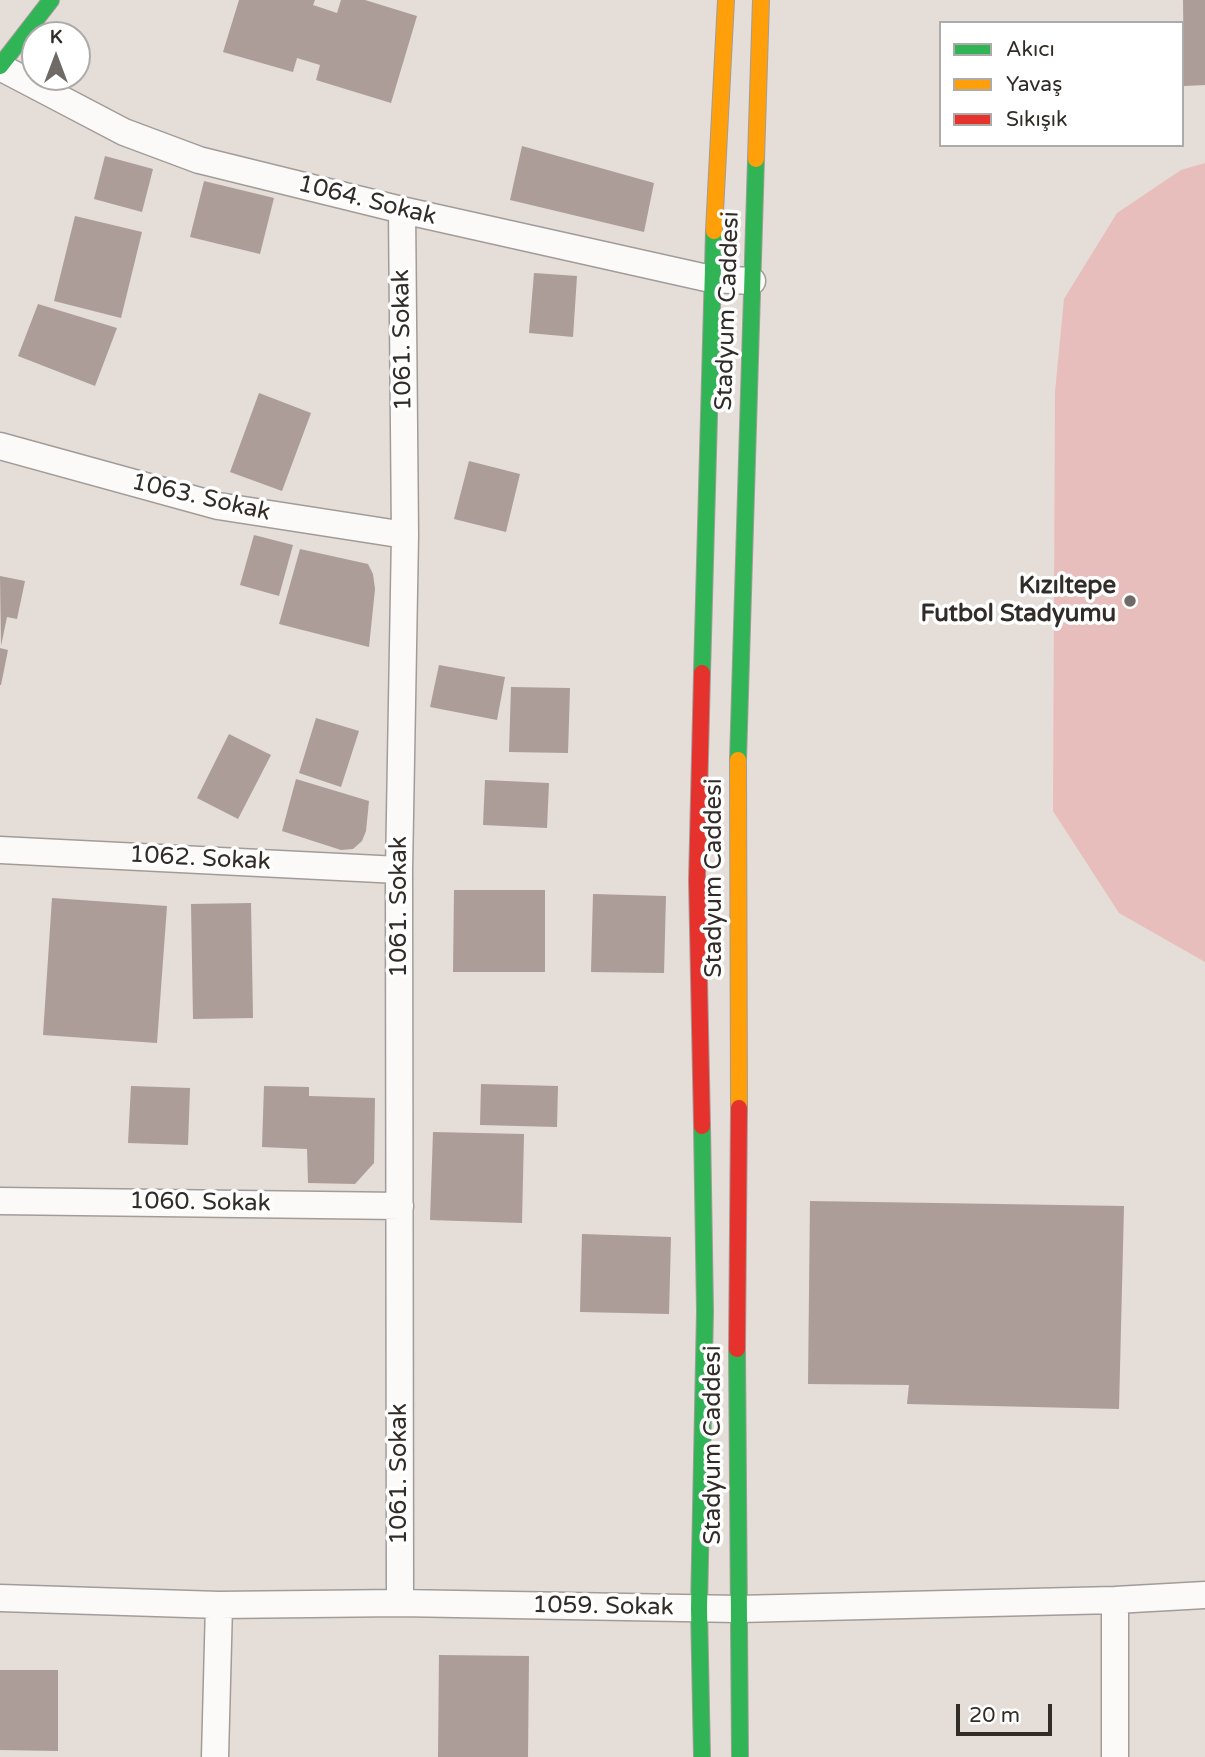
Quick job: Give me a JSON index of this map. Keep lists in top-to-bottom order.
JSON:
{
  "streets": {
    "main road": ["Stadyum Caddesi"],
    "street": [
      "1064. Sokak",
      "1061. Sokak",
      "1063. Sokak",
      "1062. Sokak",
      "1060. Sokak",
      "1059. Sokak"
    ]
  },
  "crossings": [
    ["1064. Sokak", "Stadyum Caddesi"],
    ["1064. Sokak", "1061. Sokak"],
    ["Stadyum Caddesi", "1059. Sokak"],
    ["1061. Sokak", "1063. Sokak"],
    ["1061. Sokak", "1062. Sokak"],
    ["1061. Sokak", "1060. Sokak"],
    ["1061. Sokak", "1059. Sokak"]
  ],
  "places": ["Kızıltepe Futbol Stadyumu"],
  "legend": ["Akıcı", "Yavaş", "Sıkışık"],
  "scale_bar": "20 m",
  "north": "top"
}
